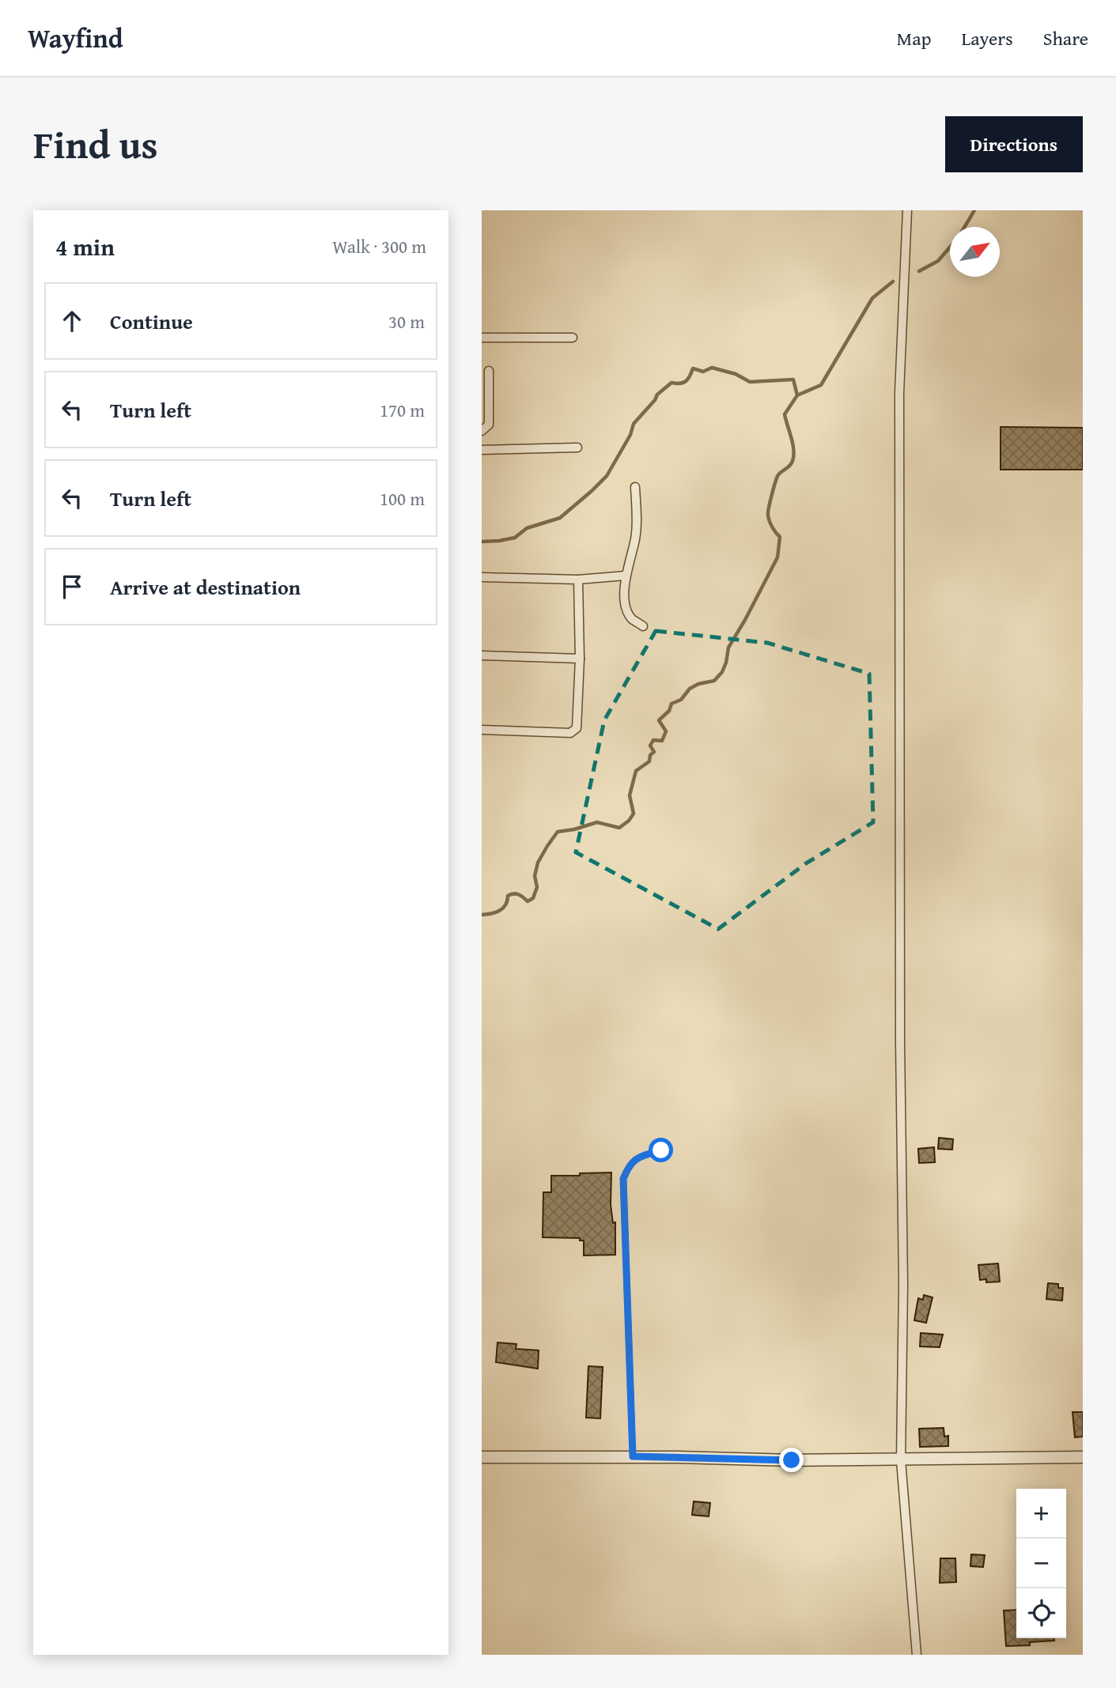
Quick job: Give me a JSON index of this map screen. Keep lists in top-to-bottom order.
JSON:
{
  "north": "top right",
  "page": {
    "header": "Wayfind",
    "nav": ["Map", "Layers", "Share"],
    "title": "Find us",
    "buttons": "Directions",
    "heading": ["4 min", "Walk · 300 m"],
    "list": [
      ["Continue", "30 m"],
      ["Turn left", "170 m"],
      ["Turn left", "100 m"],
      "Arrive at destination"
    ],
    "map_buttons": ["+", "−"]
  }
}
